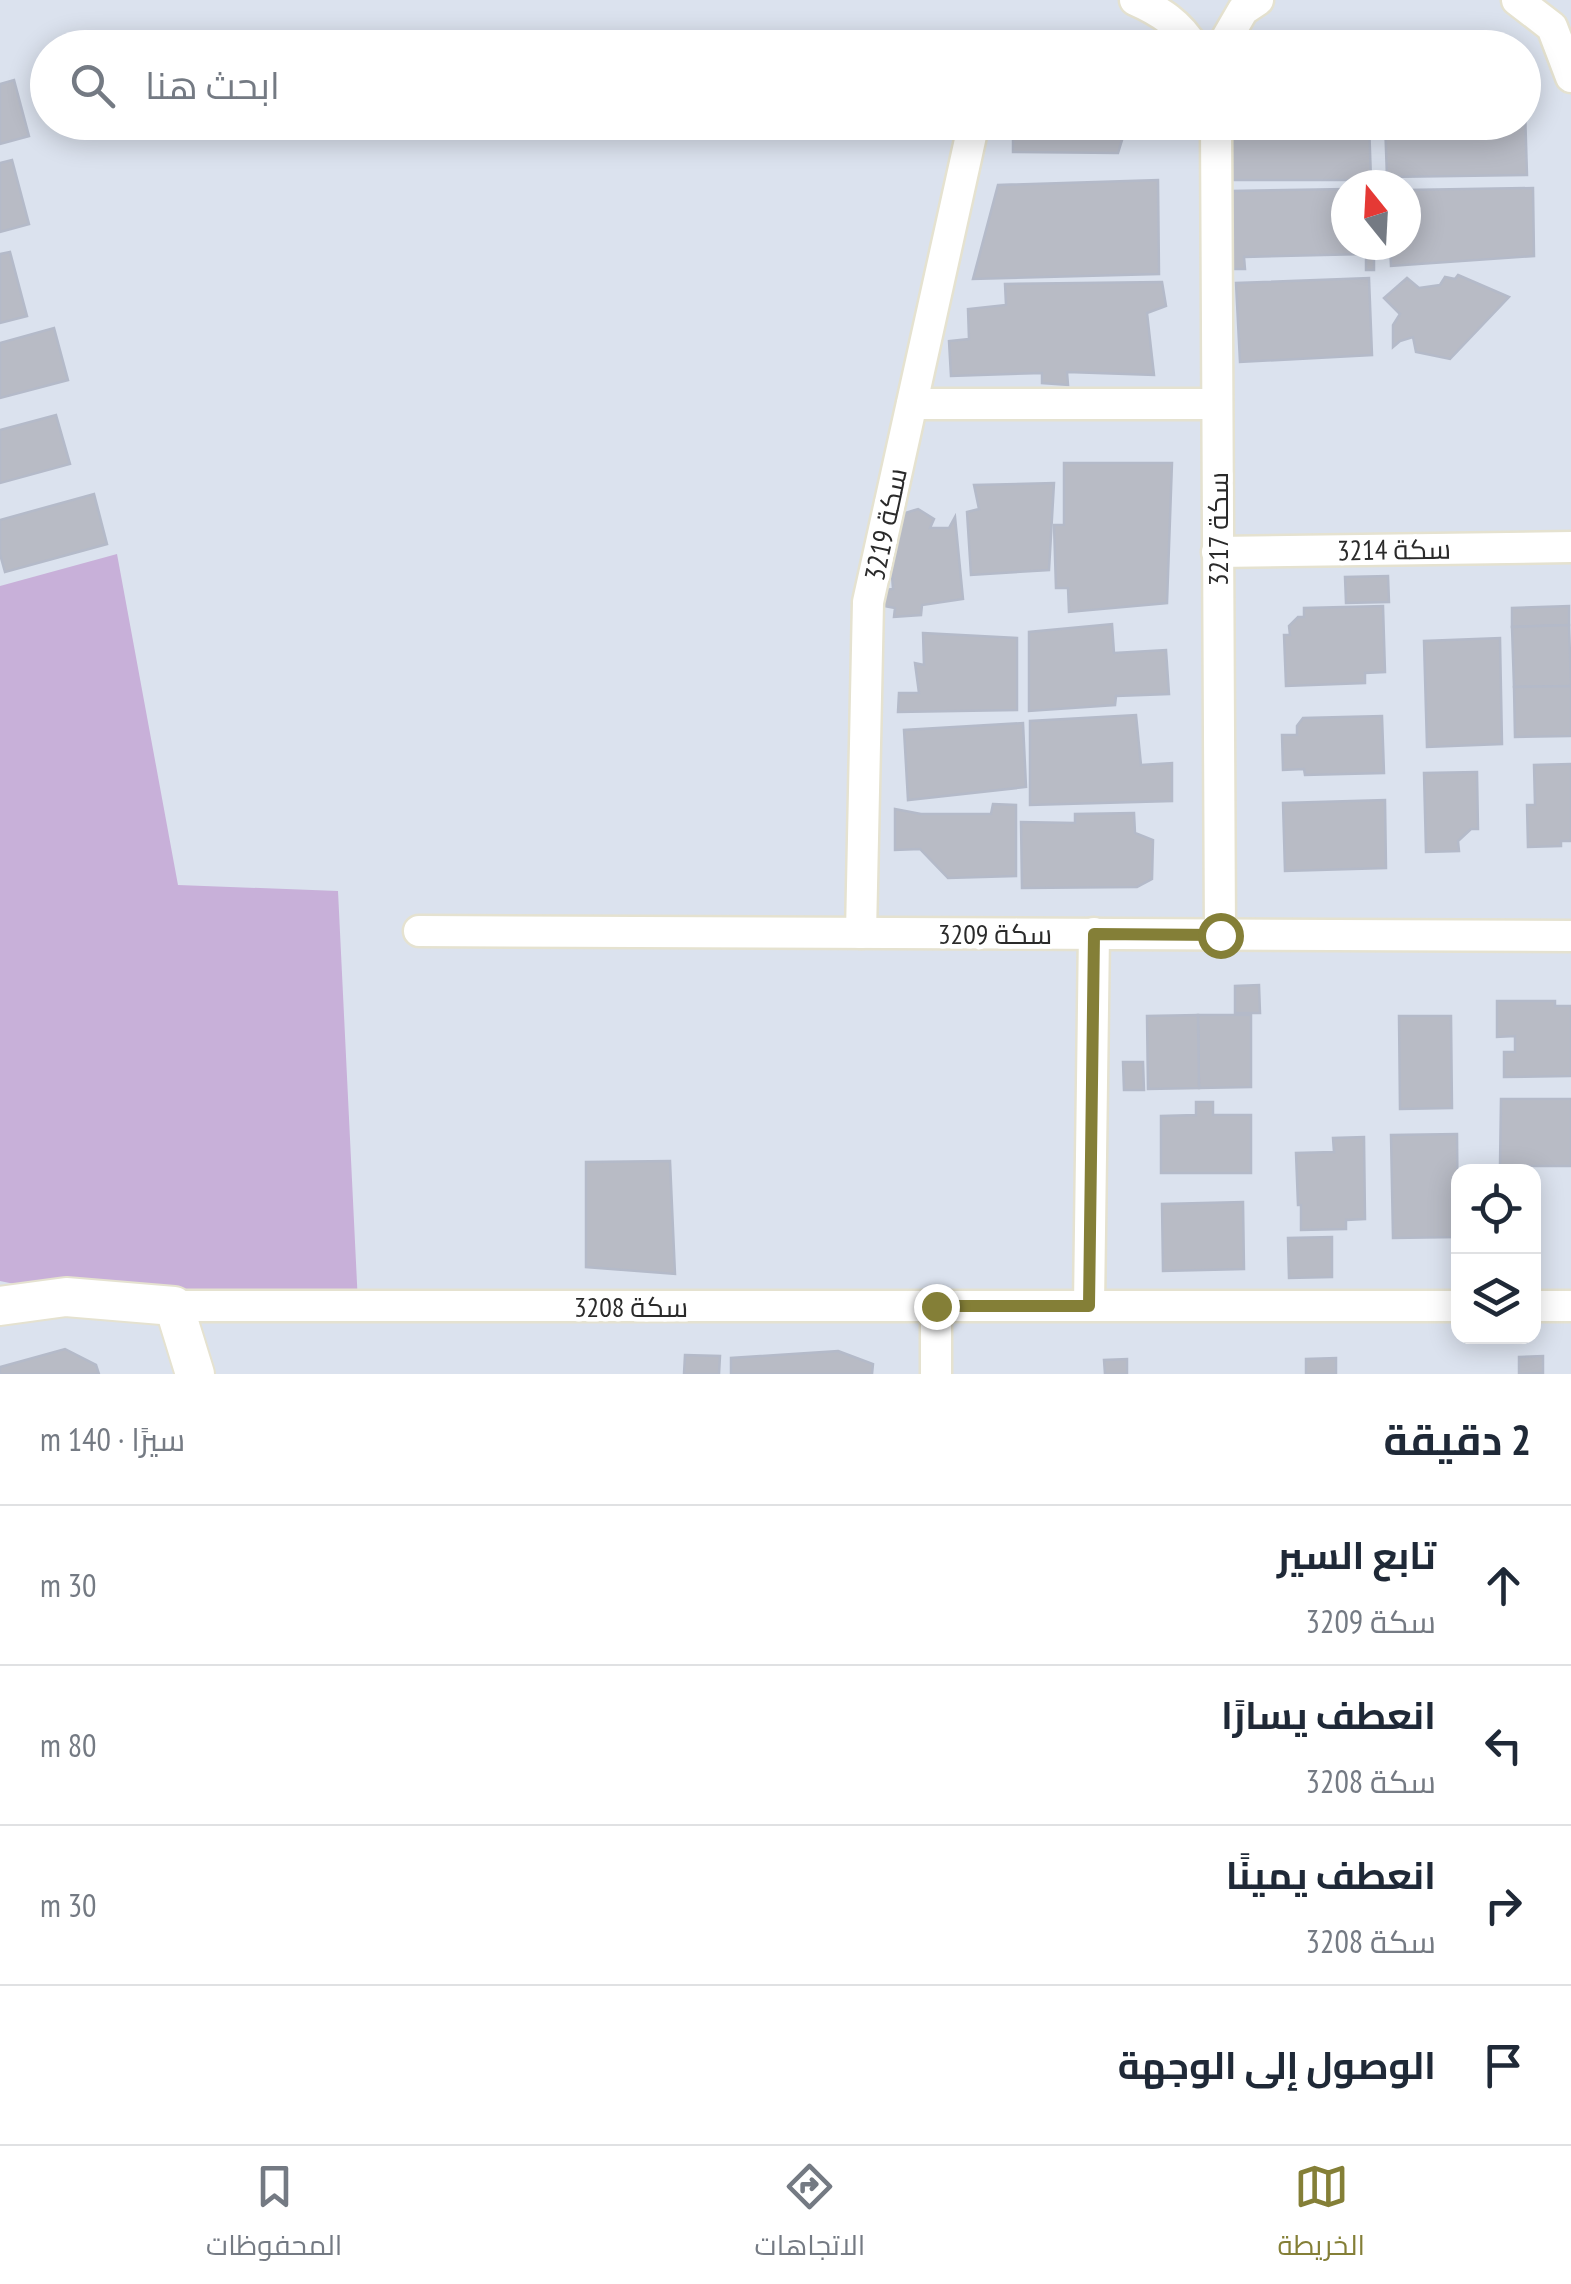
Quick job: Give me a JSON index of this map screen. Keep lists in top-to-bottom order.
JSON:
{
  "streets": {
    "street": [
      "سكة 3219",
      "سكة 3217",
      "سكة 3214",
      "سكة 3209",
      "سكة 3208"
    ]
  },
  "crossings": [
    ["سكة 3219", "سكة 3209"],
    ["سكة 3217", "سكة 3214"],
    ["سكة 3217", "سكة 3209"]
  ],
  "north": "top",
  "page": {
    "search": "ابحث هنا",
    "heading": ["2 دقيقة", "سيرًا · 140 m"],
    "list": [
      ["تابع السير", "سكة 3209", "30 m"],
      ["انعطف يسارًا", "سكة 3208", "80 m"],
      ["انعطف يمينًا", "سكة 3208", "30 m"],
      "الوصول إلى الوجهة"
    ],
    "nav": ["الخريطة", "الاتجاهات", "المحفوظات"]
  }
}
